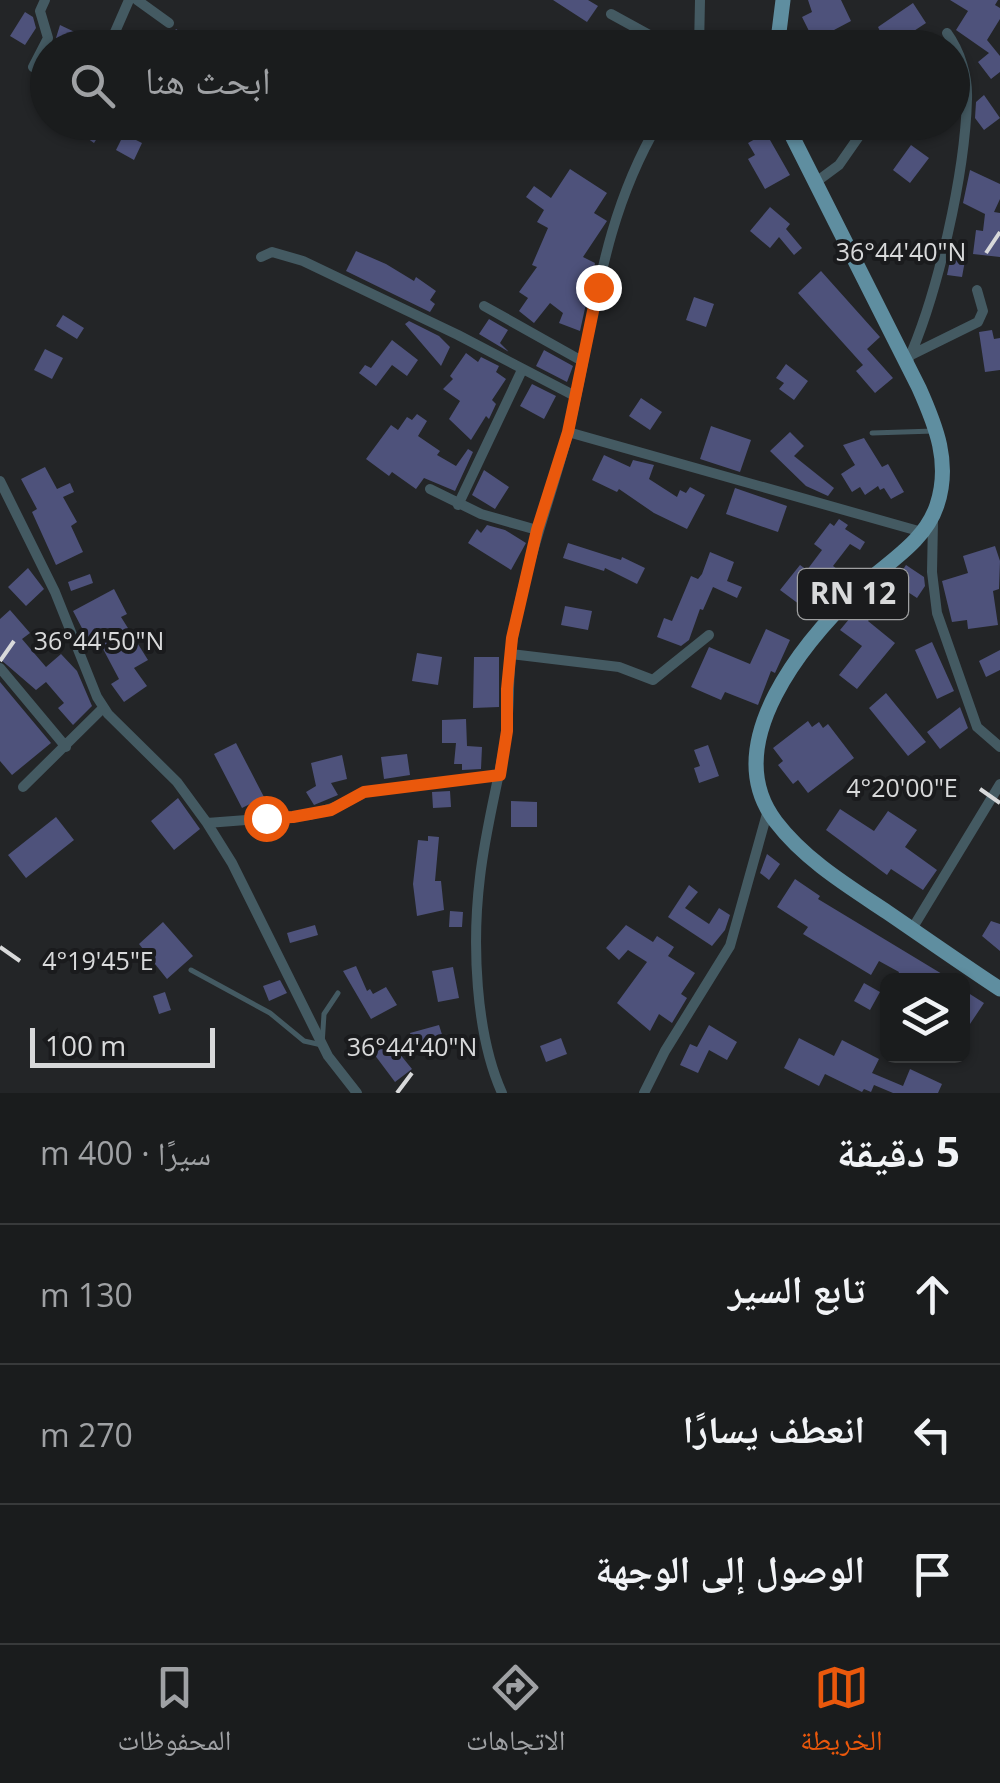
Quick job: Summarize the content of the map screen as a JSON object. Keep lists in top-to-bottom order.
{
  "streets": {
    "main road": ["RN 12"]
  },
  "scale_bar": "100 m",
  "page": {
    "search": "ابحث هنا",
    "scale": "100 m",
    "heading": ["5 دقيقة", "سيرًا · 400 m"],
    "list": [
      ["تابع السير", "130 m"],
      ["انعطف يسارًا", "270 m"],
      "الوصول إلى الوجهة"
    ],
    "nav": ["الخريطة", "الاتجاهات", "المحفوظات"]
  },
  "coordinates": [
    "36°44'40\"N",
    "36°44'50\"N",
    "4°20'00\"E",
    "4°19'45\"E"
  ]
}
